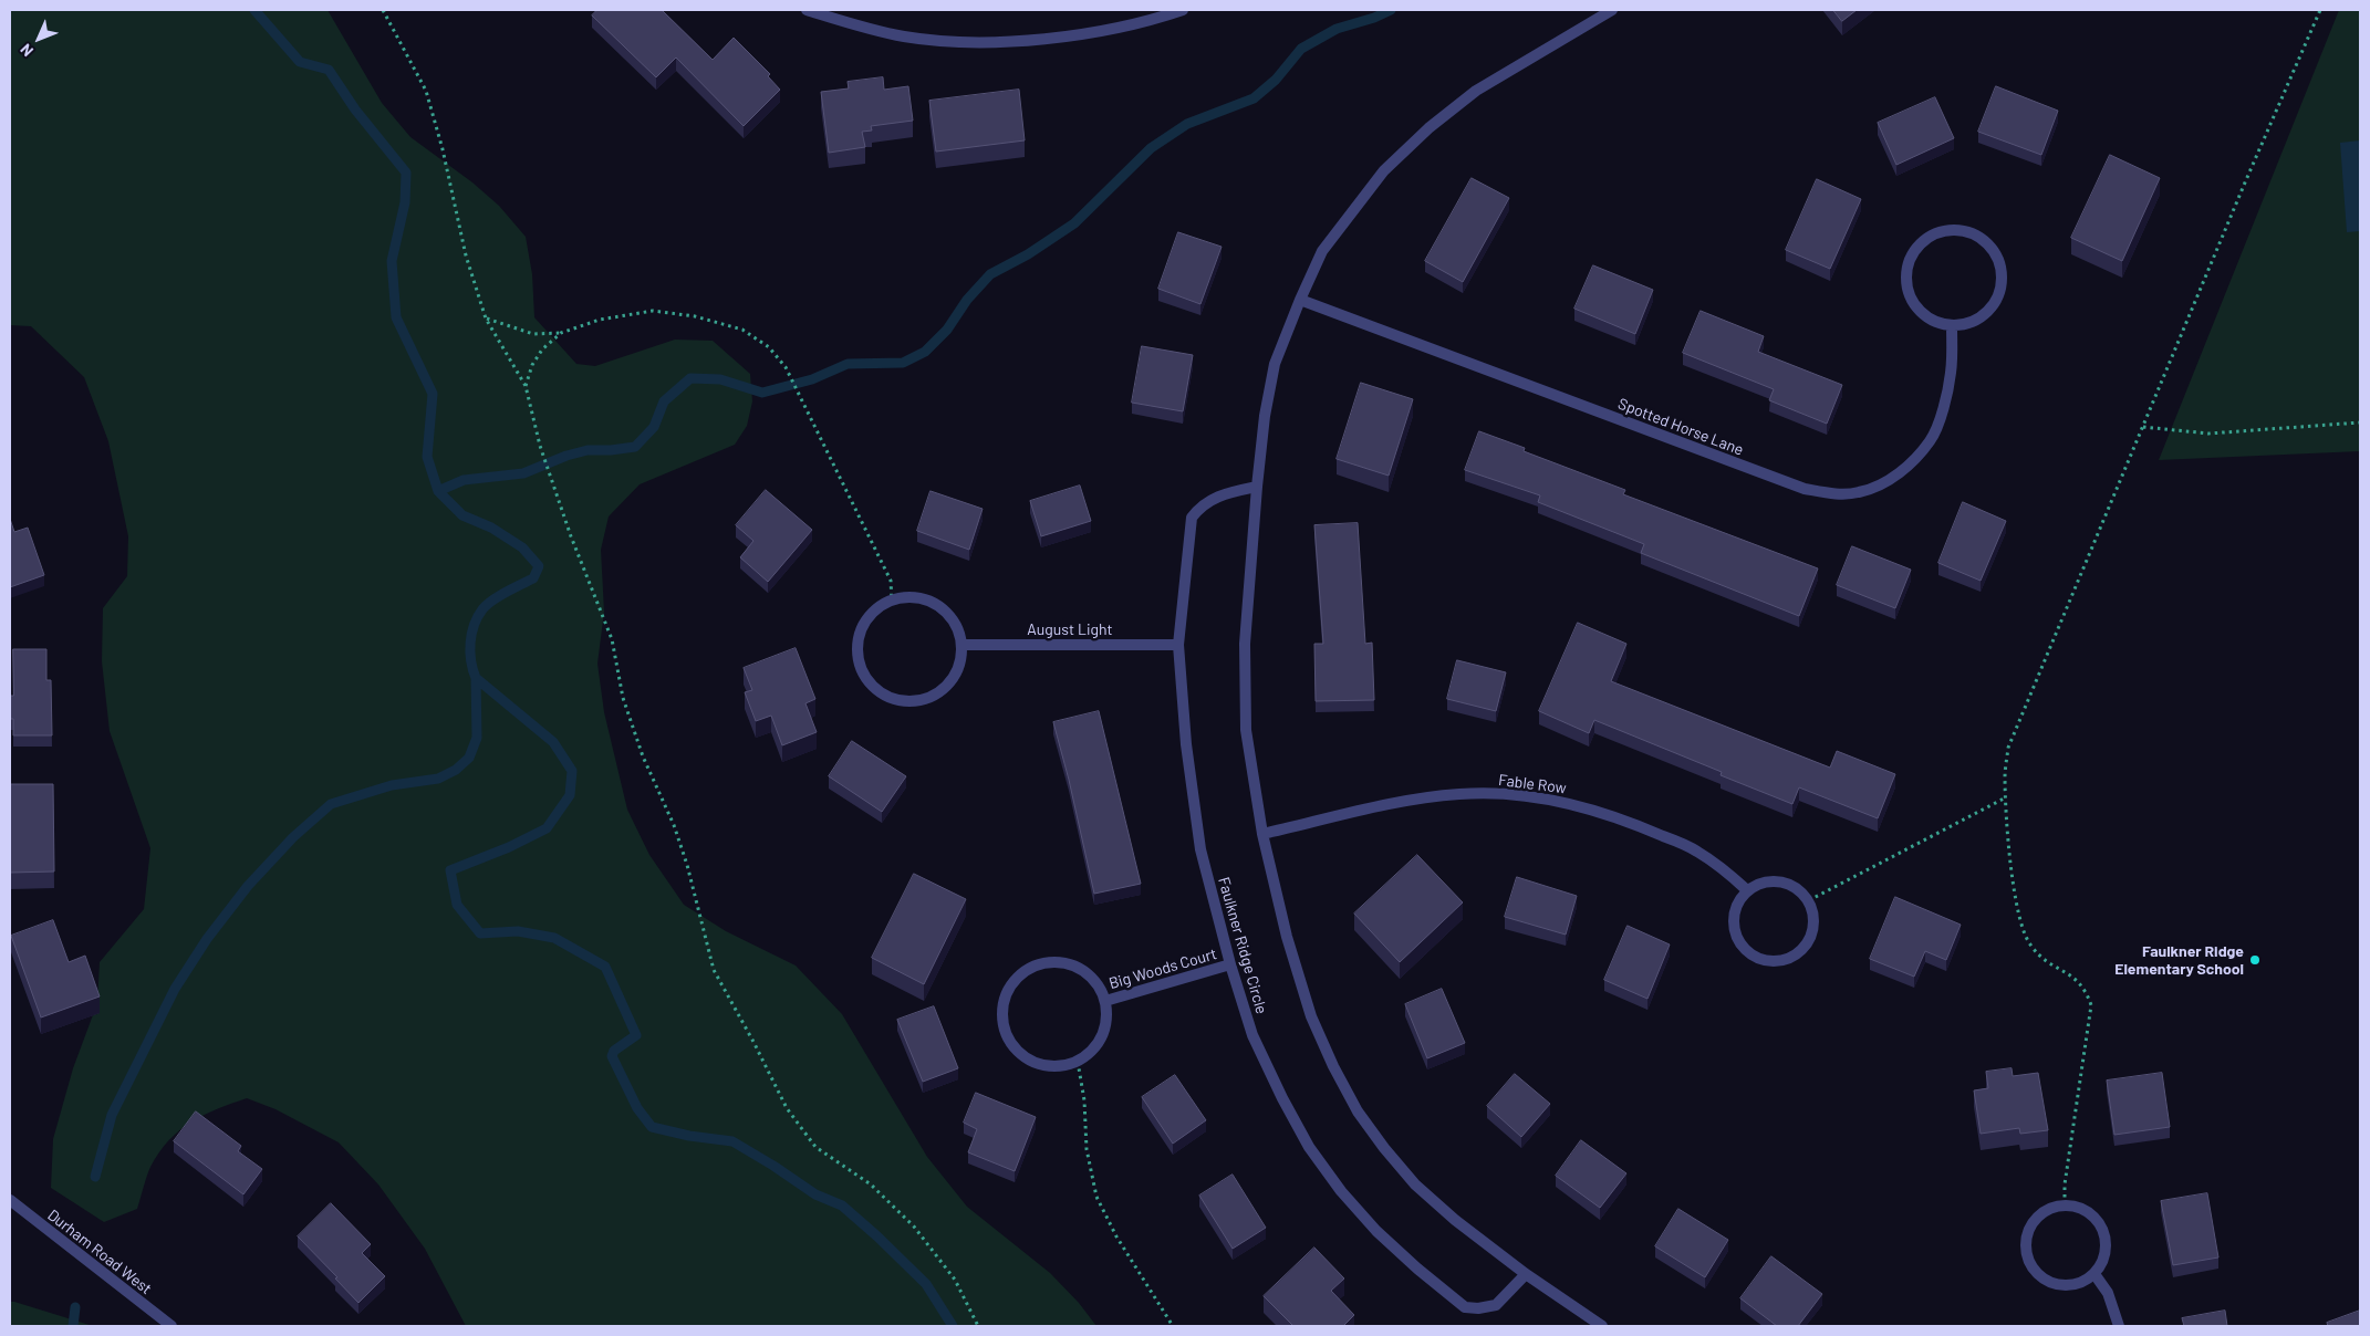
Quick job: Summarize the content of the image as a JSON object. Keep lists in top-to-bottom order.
{
  "streets": {
    "street": [
      "Spotted Horse Lane",
      "August Light",
      "Fable Row",
      "Faulkner Ridge Circle",
      "Big Woods Court",
      "Durham Road West"
    ]
  },
  "crossings": [
    ["August Light", "Faulkner Ridge Circle"],
    ["Faulkner Ridge Circle", "Big Woods Court"]
  ],
  "places": ["Faulkner Ridge Elementary School"],
  "north": "bottom left"
}
